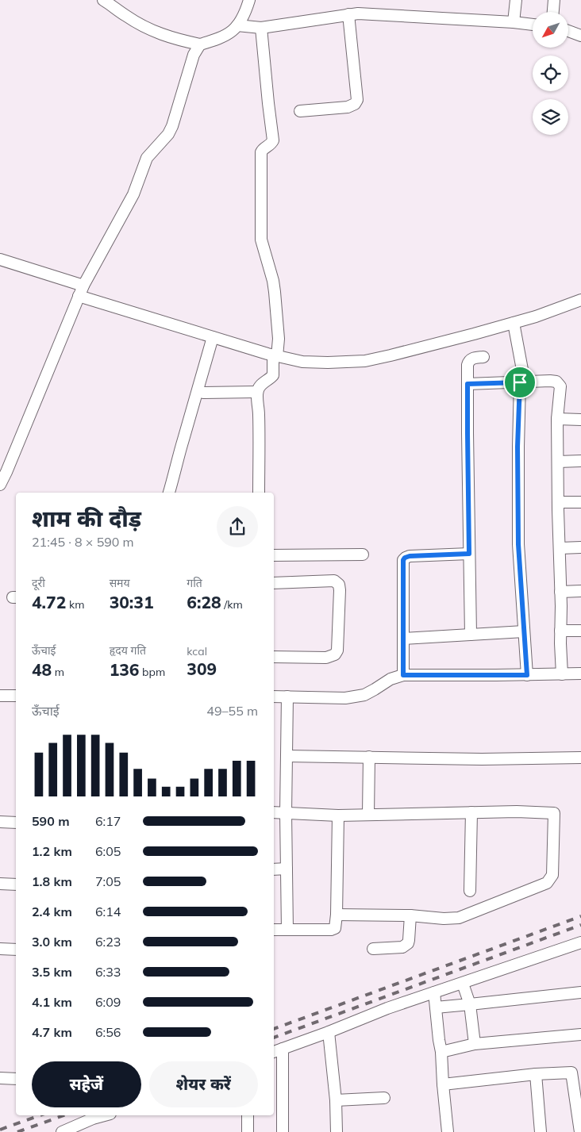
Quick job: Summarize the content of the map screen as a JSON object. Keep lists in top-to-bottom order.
{
  "north": "bottom left",
  "page": {
    "heading": ["शाम की दौड़", "21:45 · 8 × 590 m"],
    "stats": [
      ["दूरी", "4.72 km"],
      ["समय", "30:31"],
      ["गति", "6:28 /km"],
      ["ऊँचाई", "48 m"],
      ["हृदय गति", "136 bpm"],
      ["kcal", "309"]
    ],
    "chart": ["ऊँचाई", "49–55 m"],
    "list": [
      {
        "name": "590 m",
        "note": "6:17"
      },
      {
        "name": "1.2 km",
        "note": "6:05"
      },
      {
        "name": "1.8 km",
        "note": "7:05"
      },
      {
        "name": "2.4 km",
        "note": "6:14"
      },
      {
        "name": "3.0 km",
        "note": "6:23"
      },
      {
        "name": "3.5 km",
        "note": "6:33"
      },
      {
        "name": "4.1 km",
        "note": "6:09"
      },
      {
        "name": "4.7 km",
        "note": "6:56"
      }
    ],
    "buttons": ["सहेजें", "शेयर करें"]
  }
}
